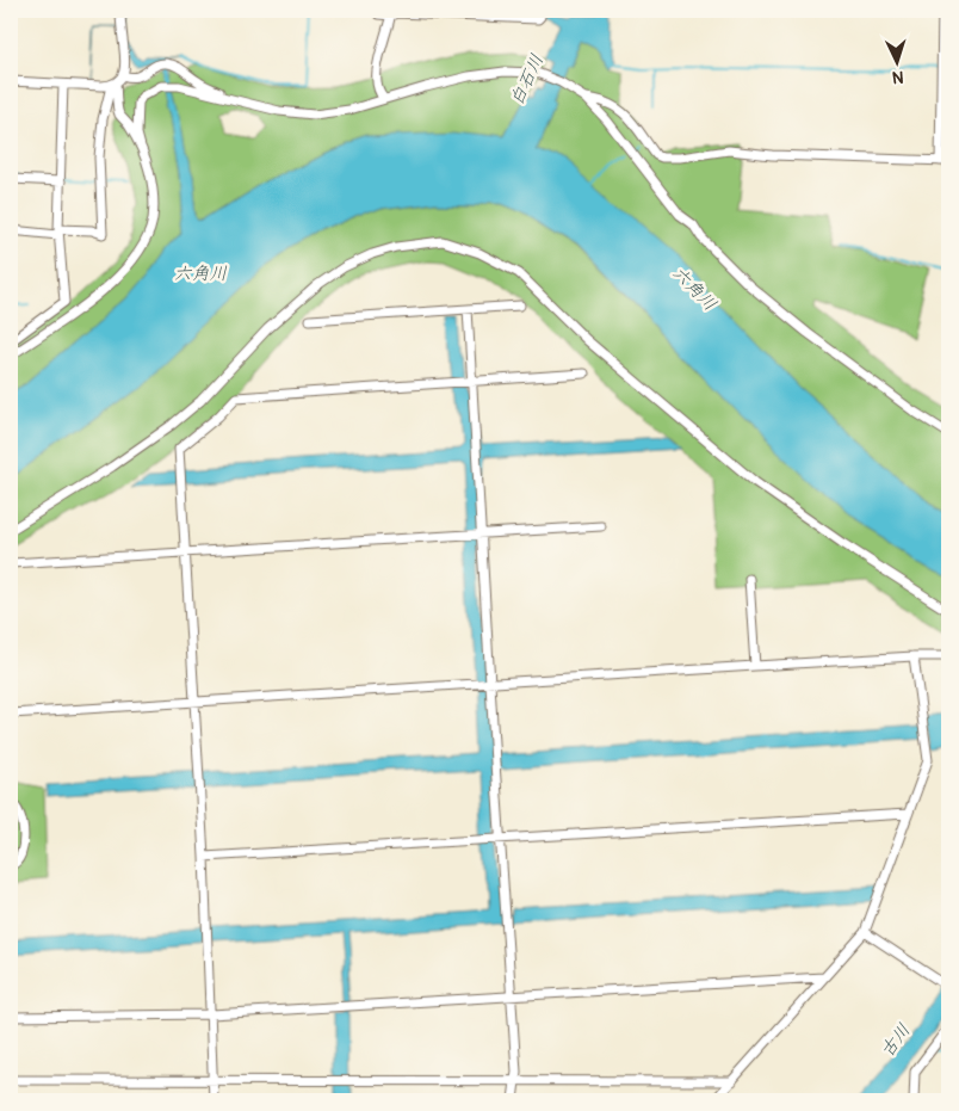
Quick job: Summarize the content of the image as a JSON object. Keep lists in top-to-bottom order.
{
  "water": ["白石川", "六角川", "古川"],
  "north": "bottom"
}
